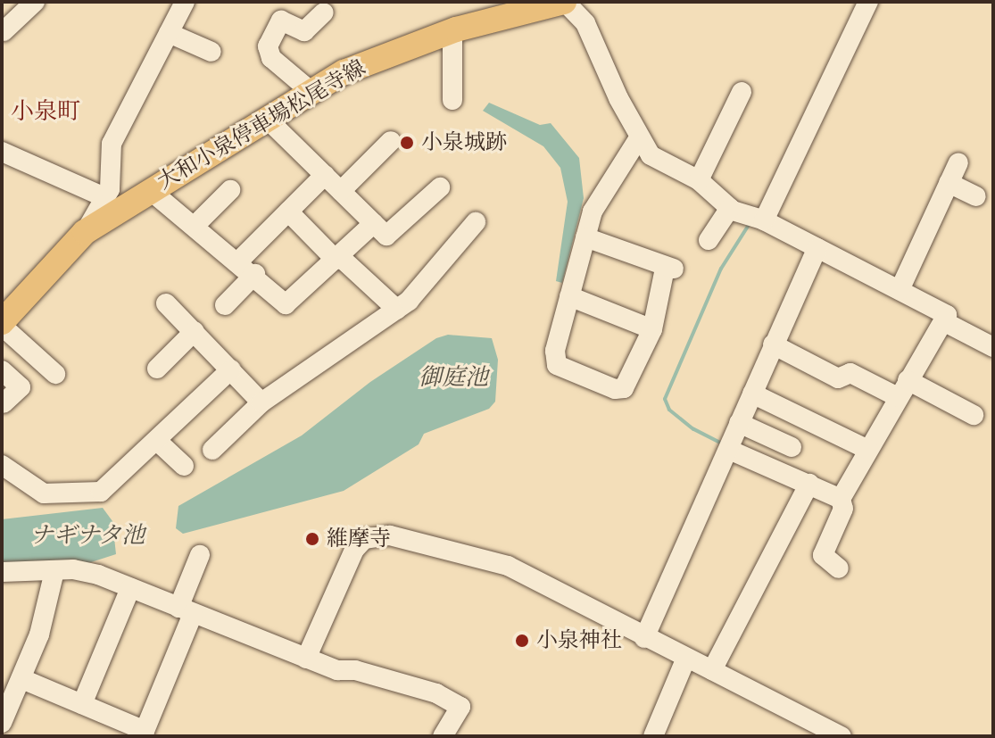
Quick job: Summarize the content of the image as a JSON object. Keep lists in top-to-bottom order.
{
  "streets": {
    "main road": ["大和小泉停車場松尾寺線"]
  },
  "districts": ["小泉町"],
  "water": ["御庭池", "ナギナタ池"],
  "places": ["小泉城跡", "維摩寺", "小泉神社"]
}
